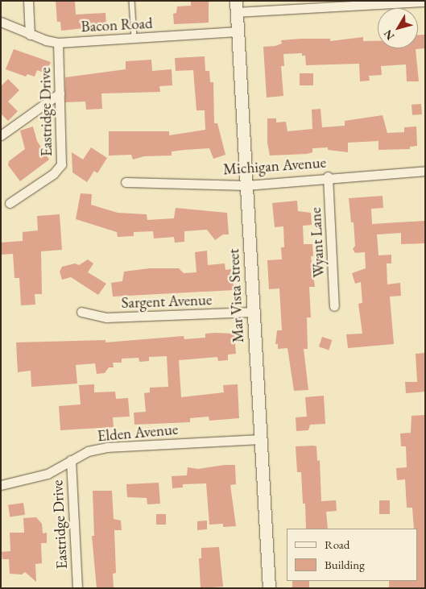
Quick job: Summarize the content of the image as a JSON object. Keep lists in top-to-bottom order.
{
  "streets": {
    "street": [
      "Bacon Road",
      "Eastridge Drive",
      "Michigan Avenue",
      "Wyant Lane",
      "Mar Vista Street",
      "Sargent Avenue",
      "Elden Avenue"
    ]
  },
  "crossings": [
    ["Bacon Road", "Eastridge Drive"],
    ["Bacon Road", "Mar Vista Street"],
    ["Eastridge Drive", "Elden Avenue"],
    ["Michigan Avenue", "Wyant Lane"],
    ["Michigan Avenue", "Mar Vista Street"],
    ["Mar Vista Street", "Sargent Avenue"],
    ["Mar Vista Street", "Elden Avenue"]
  ],
  "legend": ["Road", "Building"],
  "north": "bottom left"
}
